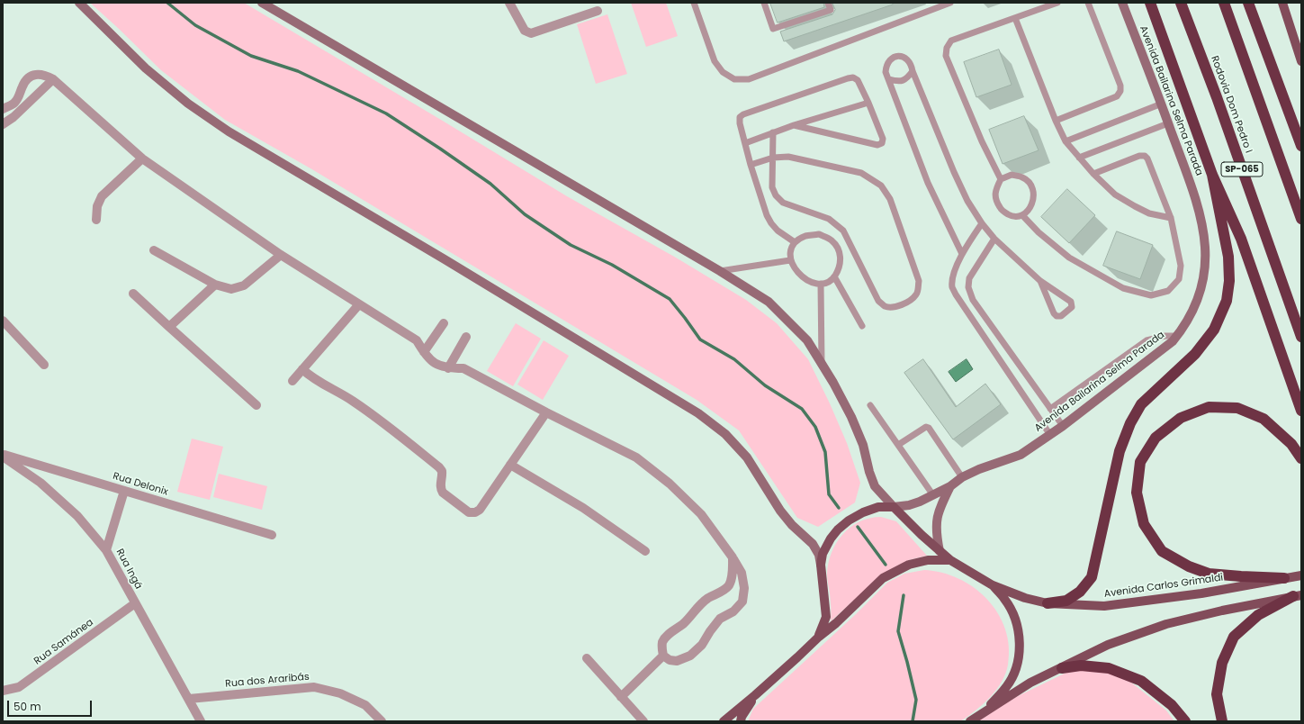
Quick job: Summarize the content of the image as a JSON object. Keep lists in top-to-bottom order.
{
  "streets": {
    "highway": ["Rodovia Dom Pedro I", "SP-065"],
    "main road": ["Avenida Carlos Grimaldi"],
    "street": [
      "Avenida Bailarina Selma Parada",
      "Rua Delonix",
      "Rua Ingá",
      "Rua Samánea",
      "Rua dos Araribás"
    ]
  },
  "crossings": [
    ["Avenida Bailarina Selma Parada", "Avenida Carlos Grimaldi"],
    ["Rua Ingá", "Rua Samánea"],
    ["Rua Ingá", "Rua dos Araribás"]
  ],
  "scale_bar": "50 m"
}
